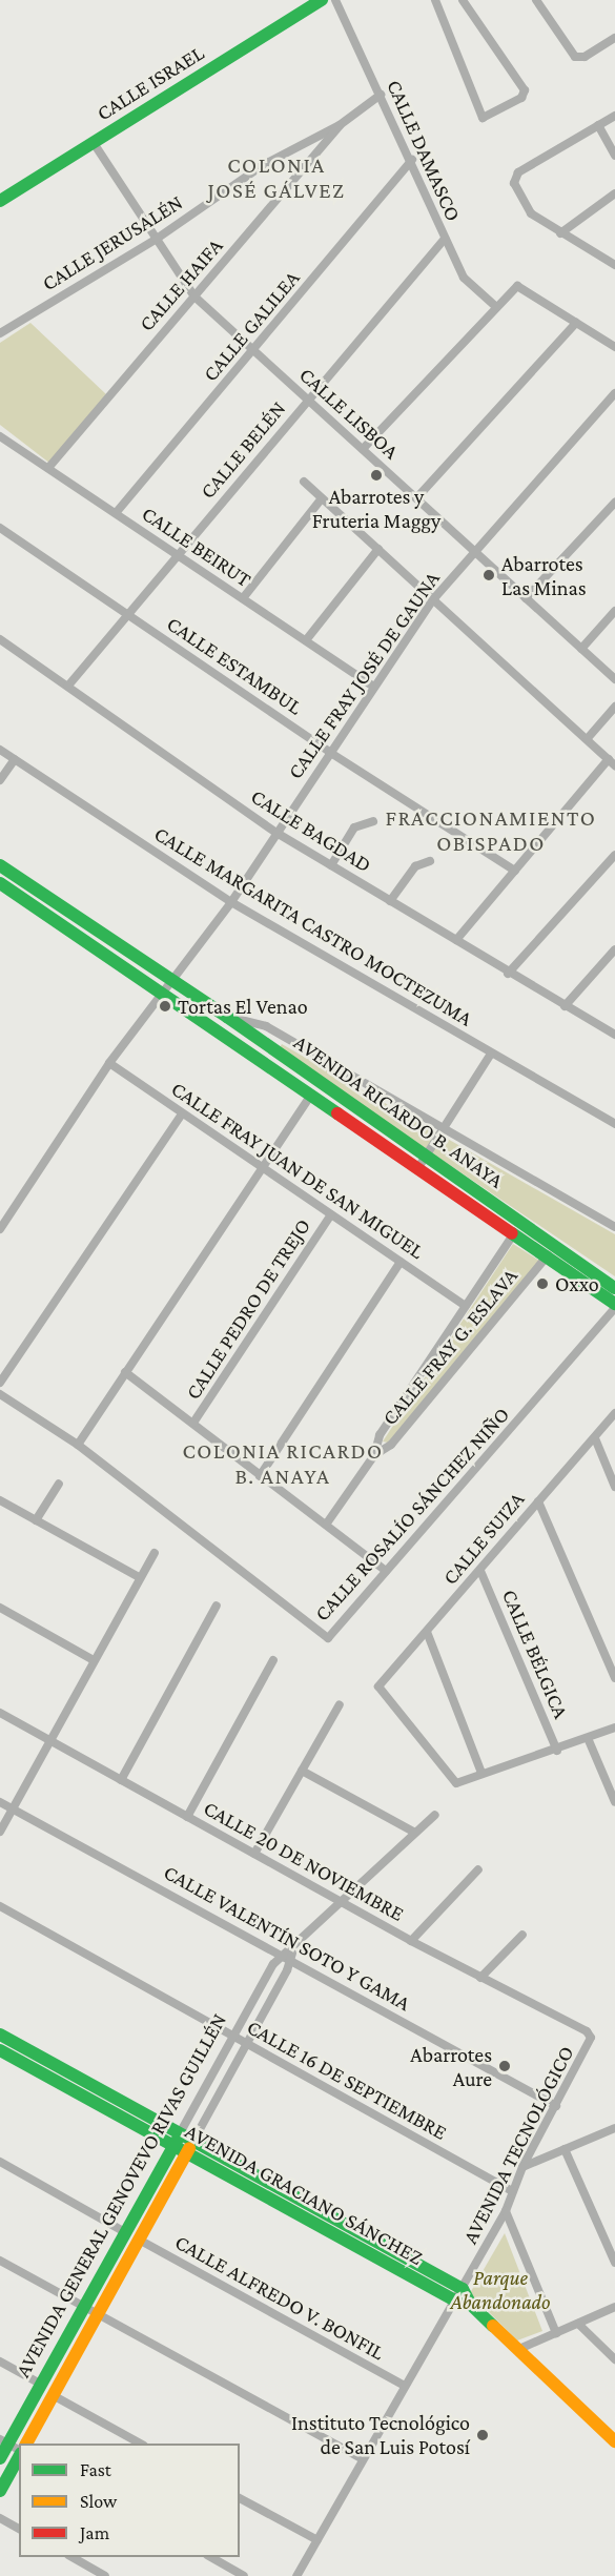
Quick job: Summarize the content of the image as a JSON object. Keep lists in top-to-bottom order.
{
  "streets": {
    "street": [
      "CALLE ISRAEL",
      "CALLE DAMASCO",
      "CALLE JERUSALÉN",
      "CALLE HAIFA",
      "CALLE GALILEA",
      "CALLE LISBOA",
      "CALLE BELÉN",
      "CALLE BEIRUT",
      "CALLE ESTAMBUL",
      "CALLE FRAY JOSÉ DE GAUNA",
      "CALLE BAGDAD",
      "CALLE MARGARITA CASTRO MOCTEZUMA",
      "AVENIDA RICARDO B. ANAYA",
      "CALLE FRAY JUAN DE SAN MIGUEL",
      "CALLE PEDRO DE TREJO",
      "CALLE FRAY G. ESLAVA",
      "CALLE ROSALÍO SÁNCHEZ NIÑO",
      "CALLE SUIZA",
      "CALLE BÉLGICA",
      "CALLE 20 DE NOVIEMBRE",
      "CALLE VALENTÍN SOTO Y GAMA",
      "CALLE 16 DE SEPTIEMBRE",
      "AVENIDA TECNOLÓGICO",
      "AVENIDA GRACIANO SÁNCHEZ",
      "AVENIDA GENERAL GENOVEVO RIVAS GUILLÉN",
      "CALLE ALFREDO V. BONFIL"
    ]
  },
  "crossings": [
    ["CALLE ISRAEL", "CALLE LISBOA"],
    ["CALLE DAMASCO", "CALLE GALILEA"],
    ["CALLE DAMASCO", "CALLE BELÉN"],
    ["CALLE JERUSALÉN", "CALLE HAIFA"],
    ["CALLE JERUSALÉN", "CALLE LISBOA"],
    ["CALLE HAIFA", "CALLE LISBOA"],
    ["CALLE HAIFA", "CALLE BEIRUT"],
    ["CALLE GALILEA", "CALLE LISBOA"],
    ["CALLE GALILEA", "CALLE BEIRUT"],
    ["CALLE LISBOA", "CALLE BELÉN"],
    ["CALLE LISBOA", "CALLE FRAY JOSÉ DE GAUNA"],
    ["CALLE BELÉN", "CALLE BEIRUT"],
    ["CALLE BELÉN", "CALLE ESTAMBUL"],
    ["CALLE BELÉN", "CALLE BAGDAD"],
    ["CALLE BEIRUT", "CALLE FRAY JOSÉ DE GAUNA"],
    ["CALLE ESTAMBUL", "CALLE FRAY JOSÉ DE GAUNA"],
    ["CALLE FRAY JOSÉ DE GAUNA", "CALLE BAGDAD"],
    ["CALLE FRAY JOSÉ DE GAUNA", "CALLE MARGARITA CASTRO MOCTEZUMA"],
    ["CALLE FRAY JOSÉ DE GAUNA", "AVENIDA RICARDO B. ANAYA"],
    ["CALLE FRAY JOSÉ DE GAUNA", "CALLE FRAY JUAN DE SAN MIGUEL"],
    ["AVENIDA RICARDO B. ANAYA", "CALLE FRAY G. ESLAVA"],
    ["AVENIDA RICARDO B. ANAYA", "CALLE ROSALÍO SÁNCHEZ NIÑO"],
    ["CALLE FRAY JUAN DE SAN MIGUEL", "CALLE PEDRO DE TREJO"],
    ["CALLE FRAY JUAN DE SAN MIGUEL", "CALLE FRAY G. ESLAVA"],
    ["CALLE SUIZA", "CALLE BÉLGICA"],
    ["CALLE 20 DE NOVIEMBRE", "AVENIDA TECNOLÓGICO"],
    ["CALLE VALENTÍN SOTO Y GAMA", "AVENIDA TECNOLÓGICO"],
    ["CALLE VALENTÍN SOTO Y GAMA", "AVENIDA GENERAL GENOVEVO RIVAS GUILLÉN"],
    ["CALLE 16 DE SEPTIEMBRE", "AVENIDA TECNOLÓGICO"],
    ["CALLE 16 DE SEPTIEMBRE", "AVENIDA GENERAL GENOVEVO RIVAS GUILLÉN"],
    ["AVENIDA TECNOLÓGICO", "AVENIDA GRACIANO SÁNCHEZ"],
    ["AVENIDA TECNOLÓGICO", "CALLE ALFREDO V. BONFIL"],
    ["AVENIDA GRACIANO SÁNCHEZ", "AVENIDA GENERAL GENOVEVO RIVAS GUILLÉN"],
    ["AVENIDA GENERAL GENOVEVO RIVAS GUILLÉN", "CALLE ALFREDO V. BONFIL"]
  ],
  "districts": ["COLONIA JOSÉ GÁLVEZ", "FRACCIONAMIENTO OBISPADO", "COLONIA RICARDO B. ANAYA"],
  "parks": ["Parque Abandonado"],
  "places": [
    "Abarrotes y Fruteria Maggy",
    "Abarrotes Las Minas",
    "Tortas El Venao",
    "Oxxo",
    "Abarrotes Aure",
    "Instituto Tecnológico de San Luis Potosí"
  ],
  "legend": ["Fast", "Slow", "Jam"]
}
